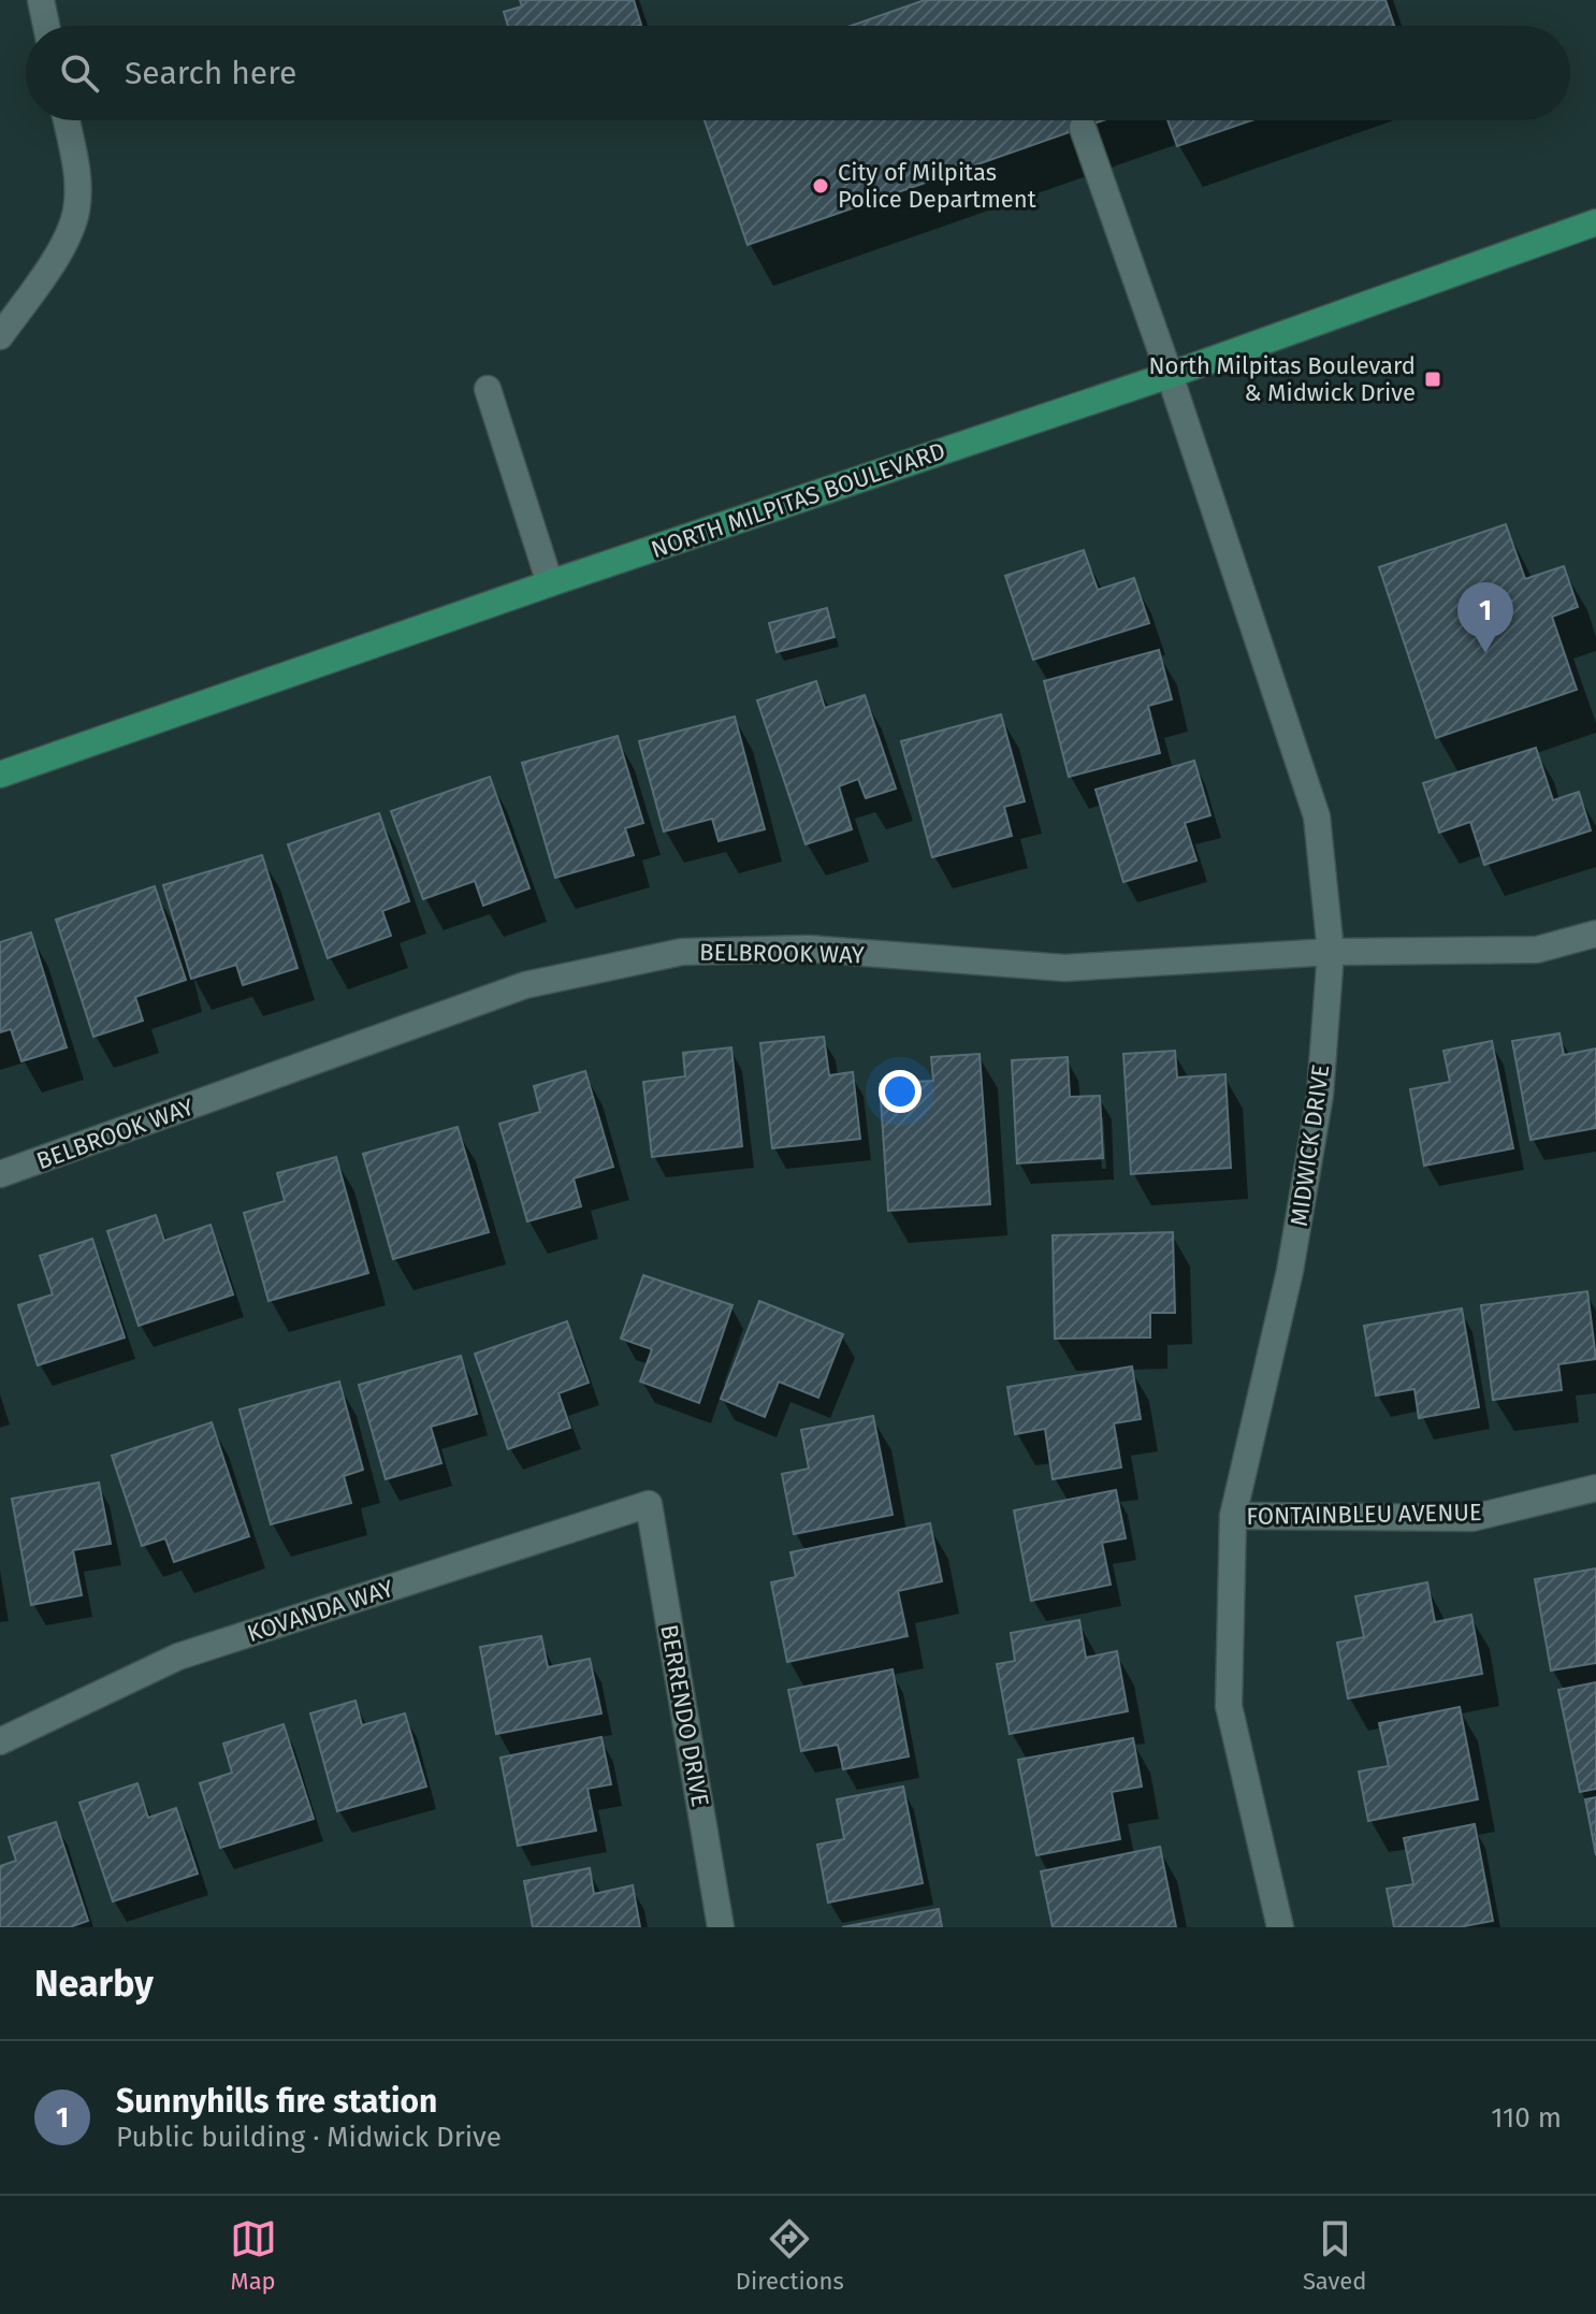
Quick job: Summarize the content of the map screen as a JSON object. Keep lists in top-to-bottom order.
{
  "streets": {
    "main road": ["NORTH MILPITAS BOULEVARD"],
    "street": [
      "BELBROOK WAY",
      "MIDWICK DRIVE",
      "FONTAINBLEU AVENUE",
      "KOVANDA WAY",
      "BERRENDO DRIVE"
    ]
  },
  "crossings": [
    ["NORTH MILPITAS BOULEVARD", "MIDWICK DRIVE"],
    ["BELBROOK WAY", "MIDWICK DRIVE"],
    ["MIDWICK DRIVE", "FONTAINBLEU AVENUE"],
    ["KOVANDA WAY", "BERRENDO DRIVE"]
  ],
  "places": {
    "other": ["City of Milpitas Police Department"],
    "transit": ["North Milpitas Boulevard & Midwick Drive"]
  },
  "page": {
    "search": "Search here",
    "pins": "1",
    "heading": "Nearby",
    "list": [
      {
        "mark": "1",
        "name": "Sunnyhills fire station",
        "note": "Public building · Midwick Drive",
        "value": "110 m"
      }
    ],
    "nav": ["Map", "Directions", "Saved"]
  }
}
